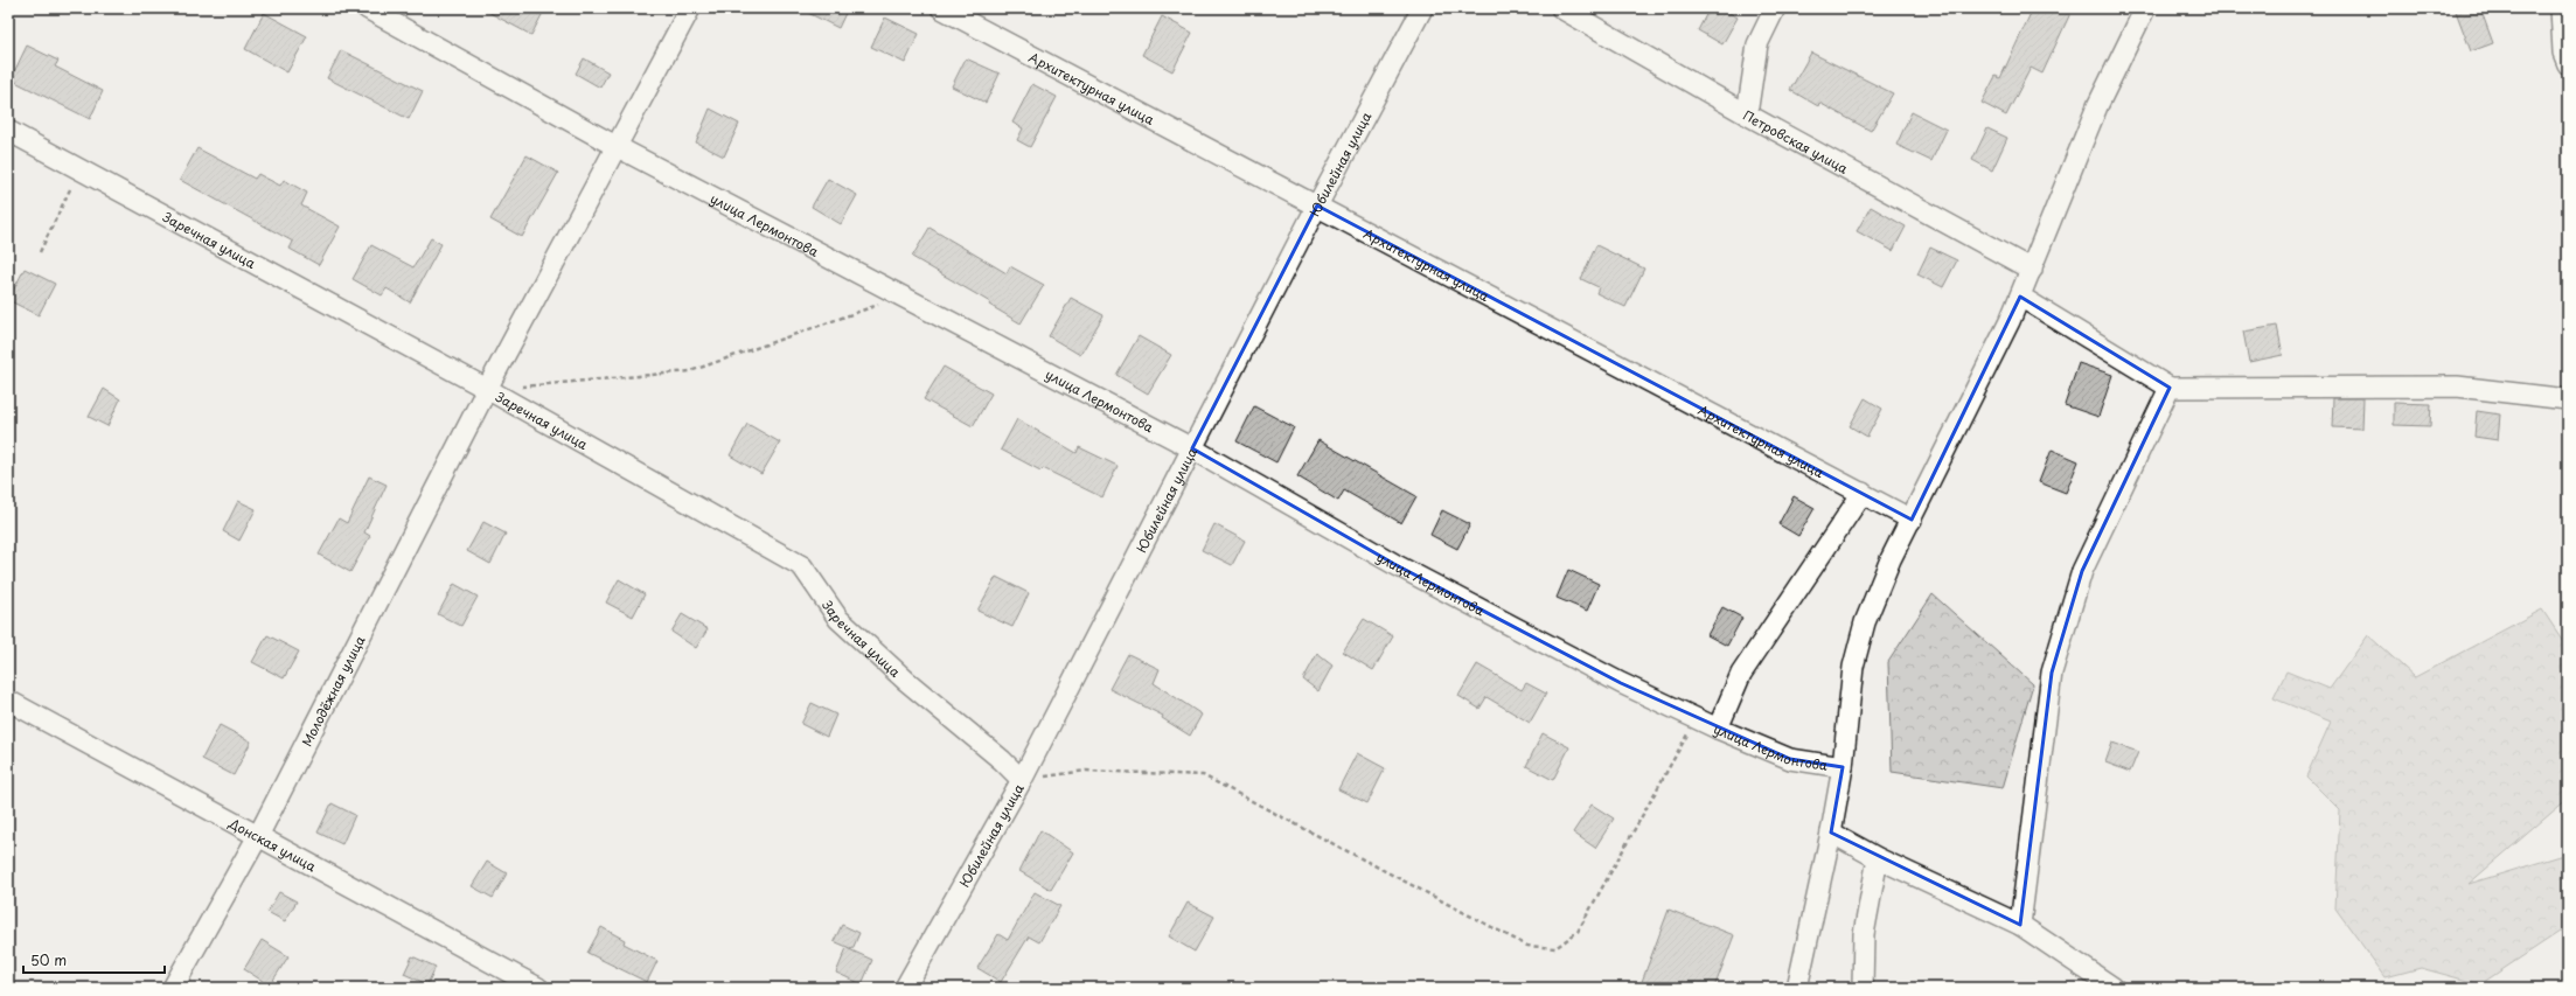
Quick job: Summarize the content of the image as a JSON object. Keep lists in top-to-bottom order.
{
  "streets": {
    "street": [
      "Архитектурная улица",
      "Петровская улица",
      "Юбилейная улица",
      "улица Лермонтова",
      "Заречная улица",
      "Молодёжная улица",
      "Донская улица"
    ]
  },
  "crossings": [
    ["Архитектурная улица", "Юбилейная улица"],
    ["Юбилейная улица", "улица Лермонтова"],
    ["Юбилейная улица", "Заречная улица"],
    ["улица Лермонтова", "Молодёжная улица"],
    ["Заречная улица", "Молодёжная улица"],
    ["Молодёжная улица", "Донская улица"]
  ],
  "scale_bar": "50 m"
}
